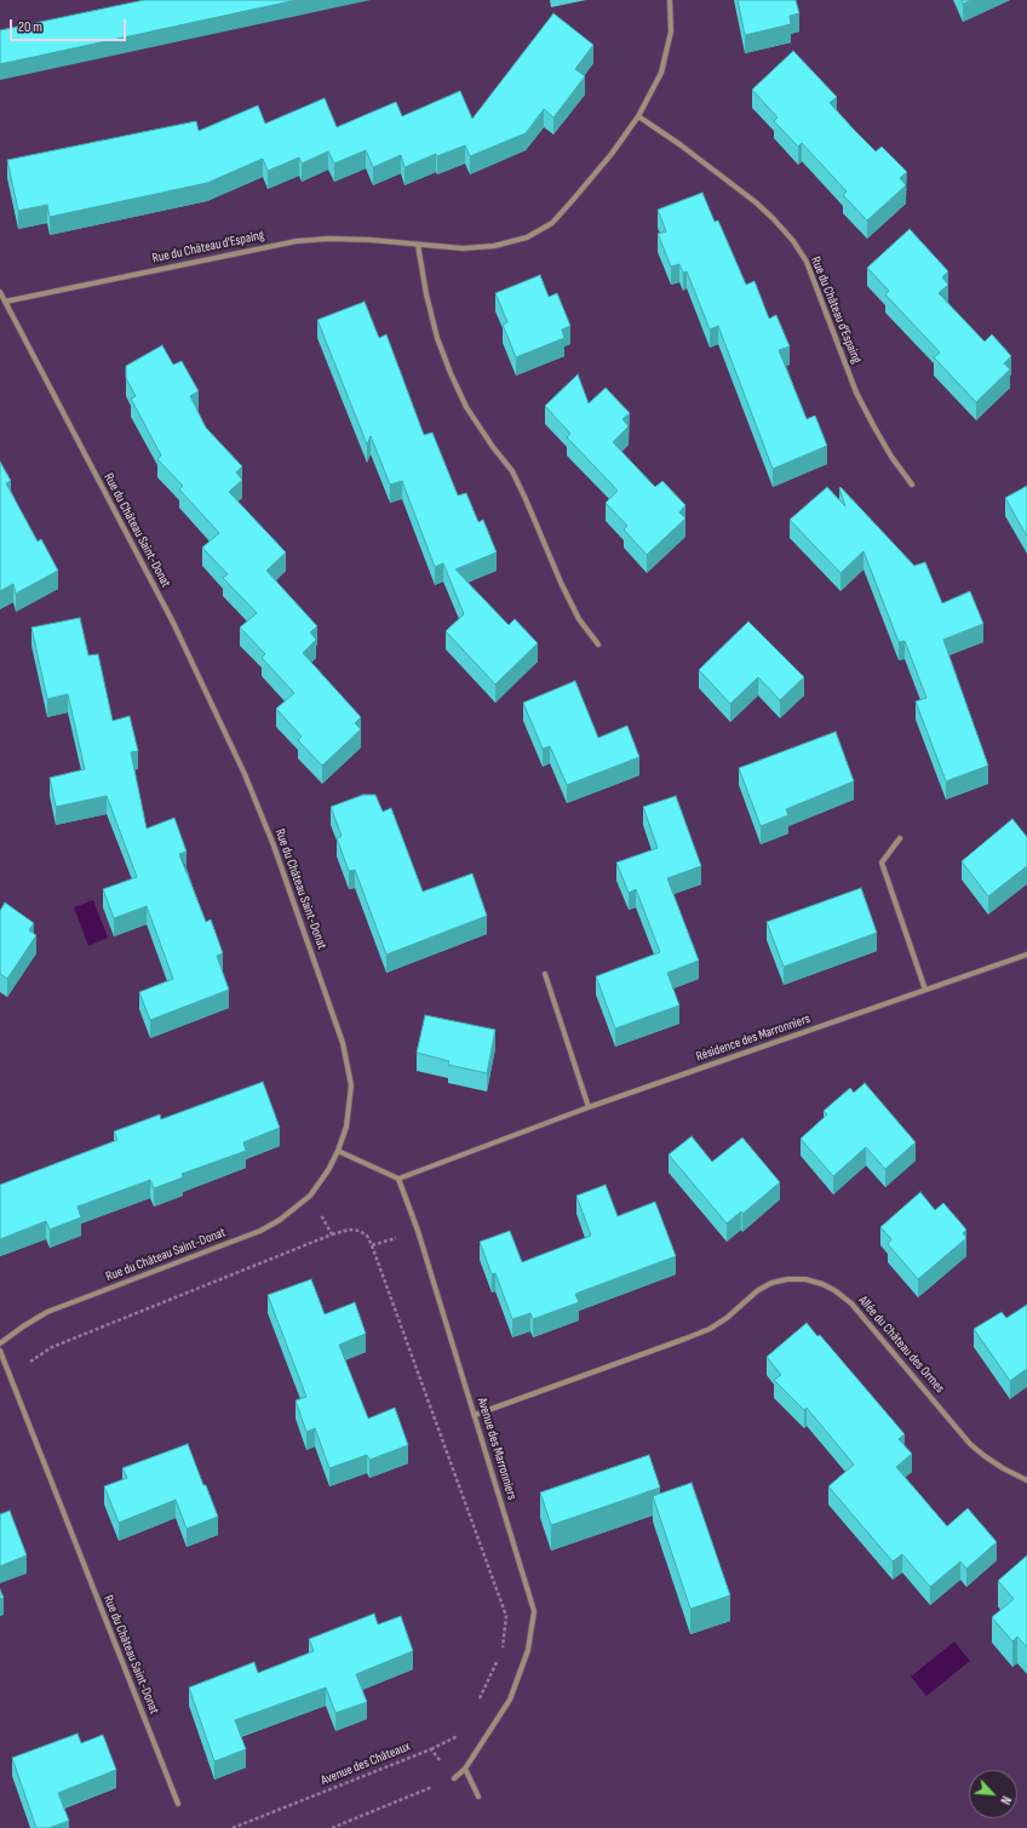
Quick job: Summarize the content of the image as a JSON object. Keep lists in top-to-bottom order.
{
  "streets": {
    "street": [
      "Rue du Château d'Espaing",
      "Rue du Château Saint-Donat",
      "Résidence des Marronniers",
      "Allée du Château des Ormes",
      "Avenue des Marronniers"
    ],
    "path": ["Avenue des Châteaux"]
  },
  "crossings": [
    ["Rue du Château d'Espaing", "Rue du Château Saint-Donat"],
    ["Résidence des Marronniers", "Avenue des Marronniers"],
    ["Allée du Château des Ormes", "Avenue des Marronniers"],
    ["Avenue des Marronniers", "Avenue des Châteaux"]
  ],
  "scale_bar": "20 m",
  "north": "bottom right"
}
